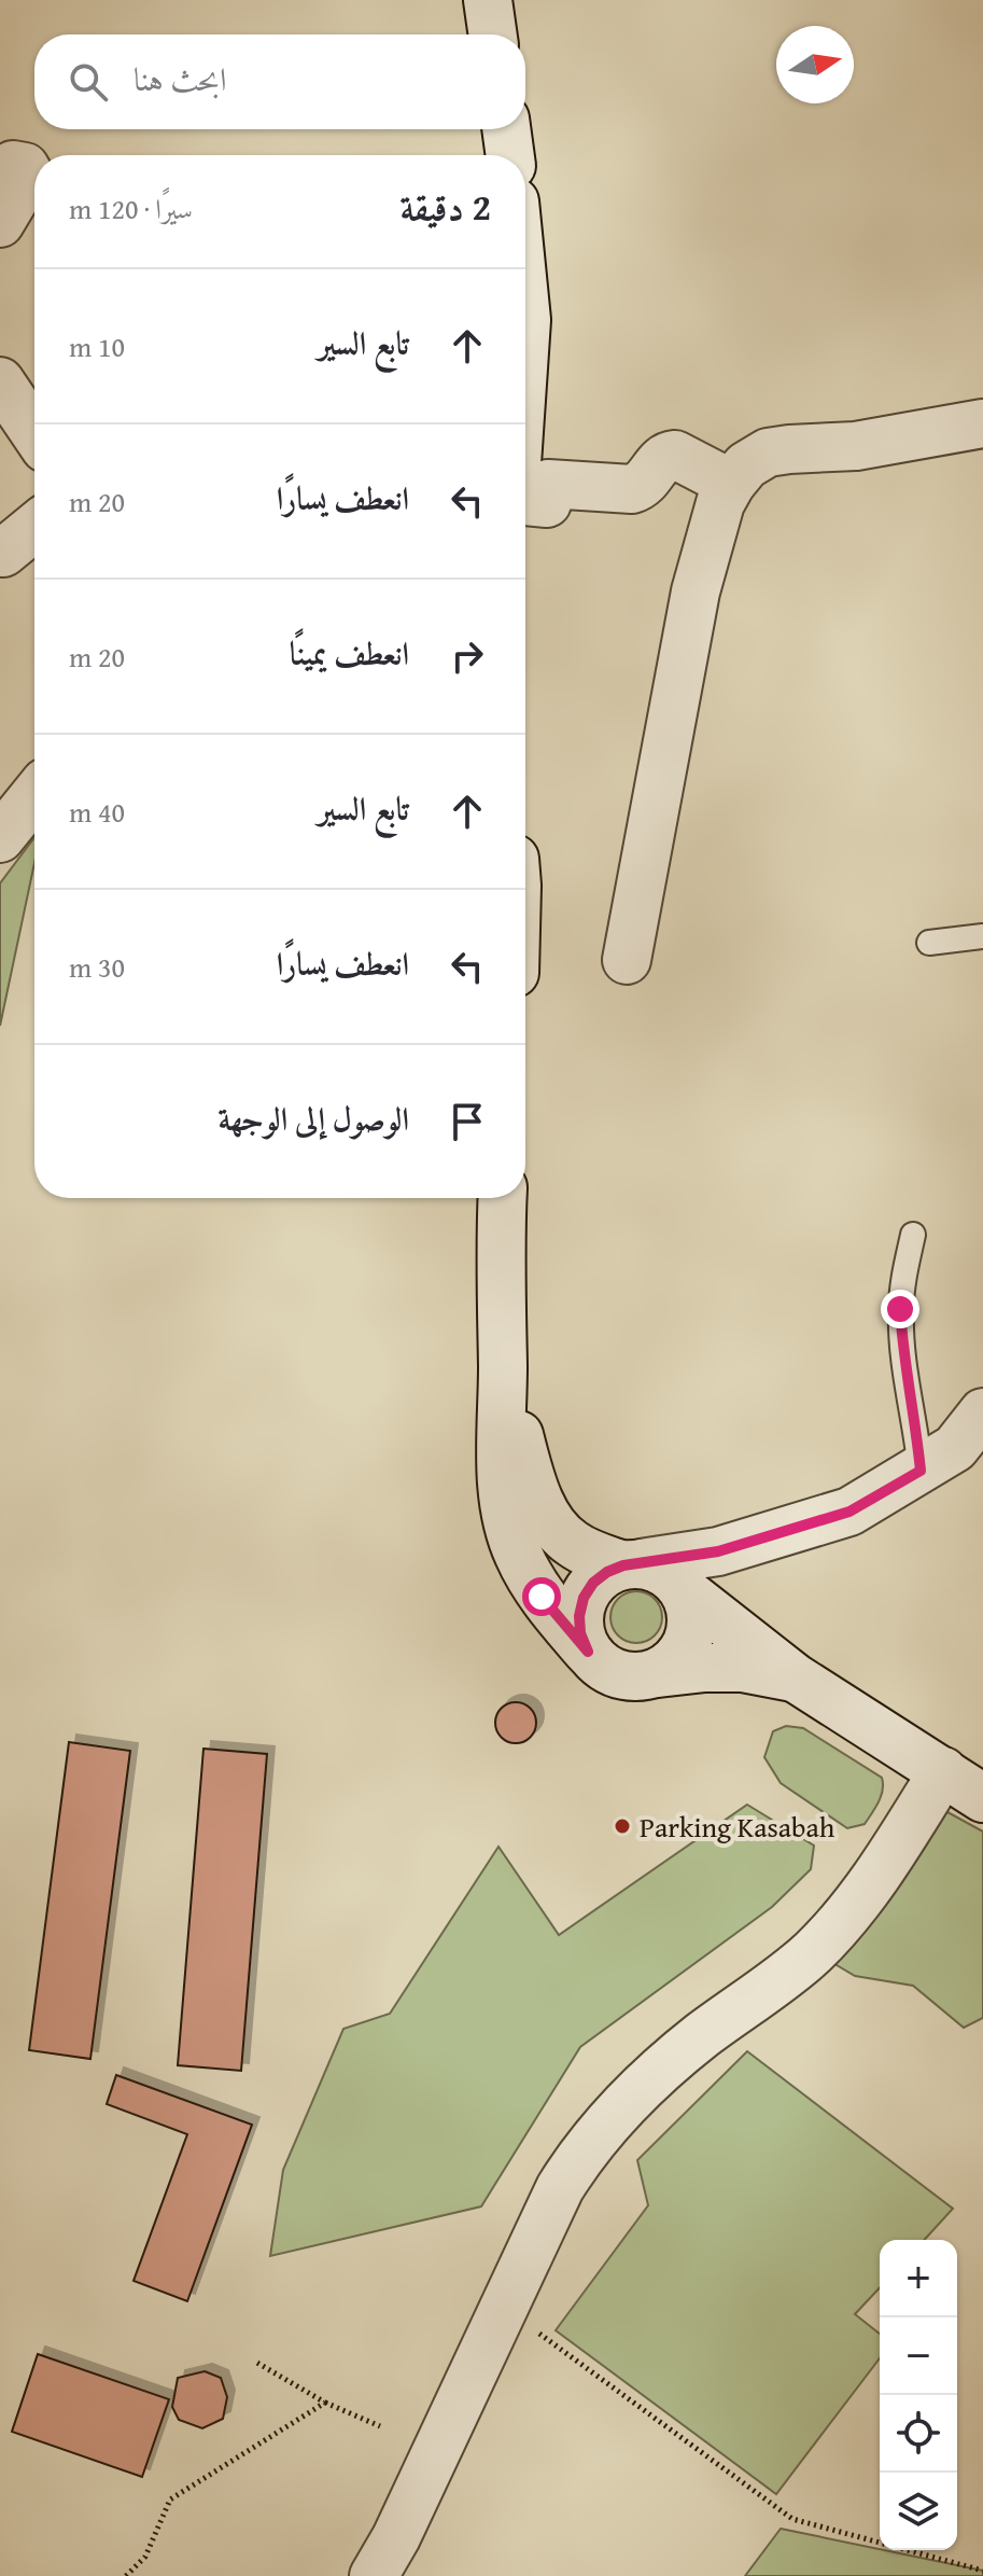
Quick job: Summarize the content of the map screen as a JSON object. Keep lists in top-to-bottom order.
{
  "places": ["Parking Kasabah"],
  "north": "right",
  "page": {
    "search": "ابحث هنا",
    "heading": ["2 دقيقة", "سيرًا · 120 m"],
    "list": [
      ["تابع السير", "10 m"],
      ["انعطف يسارًا", "20 m"],
      ["انعطف يمينًا", "20 m"],
      ["تابع السير", "40 m"],
      ["انعطف يسارًا", "30 m"],
      "الوصول إلى الوجهة"
    ],
    "map_buttons": ["+", "−"]
  }
}
